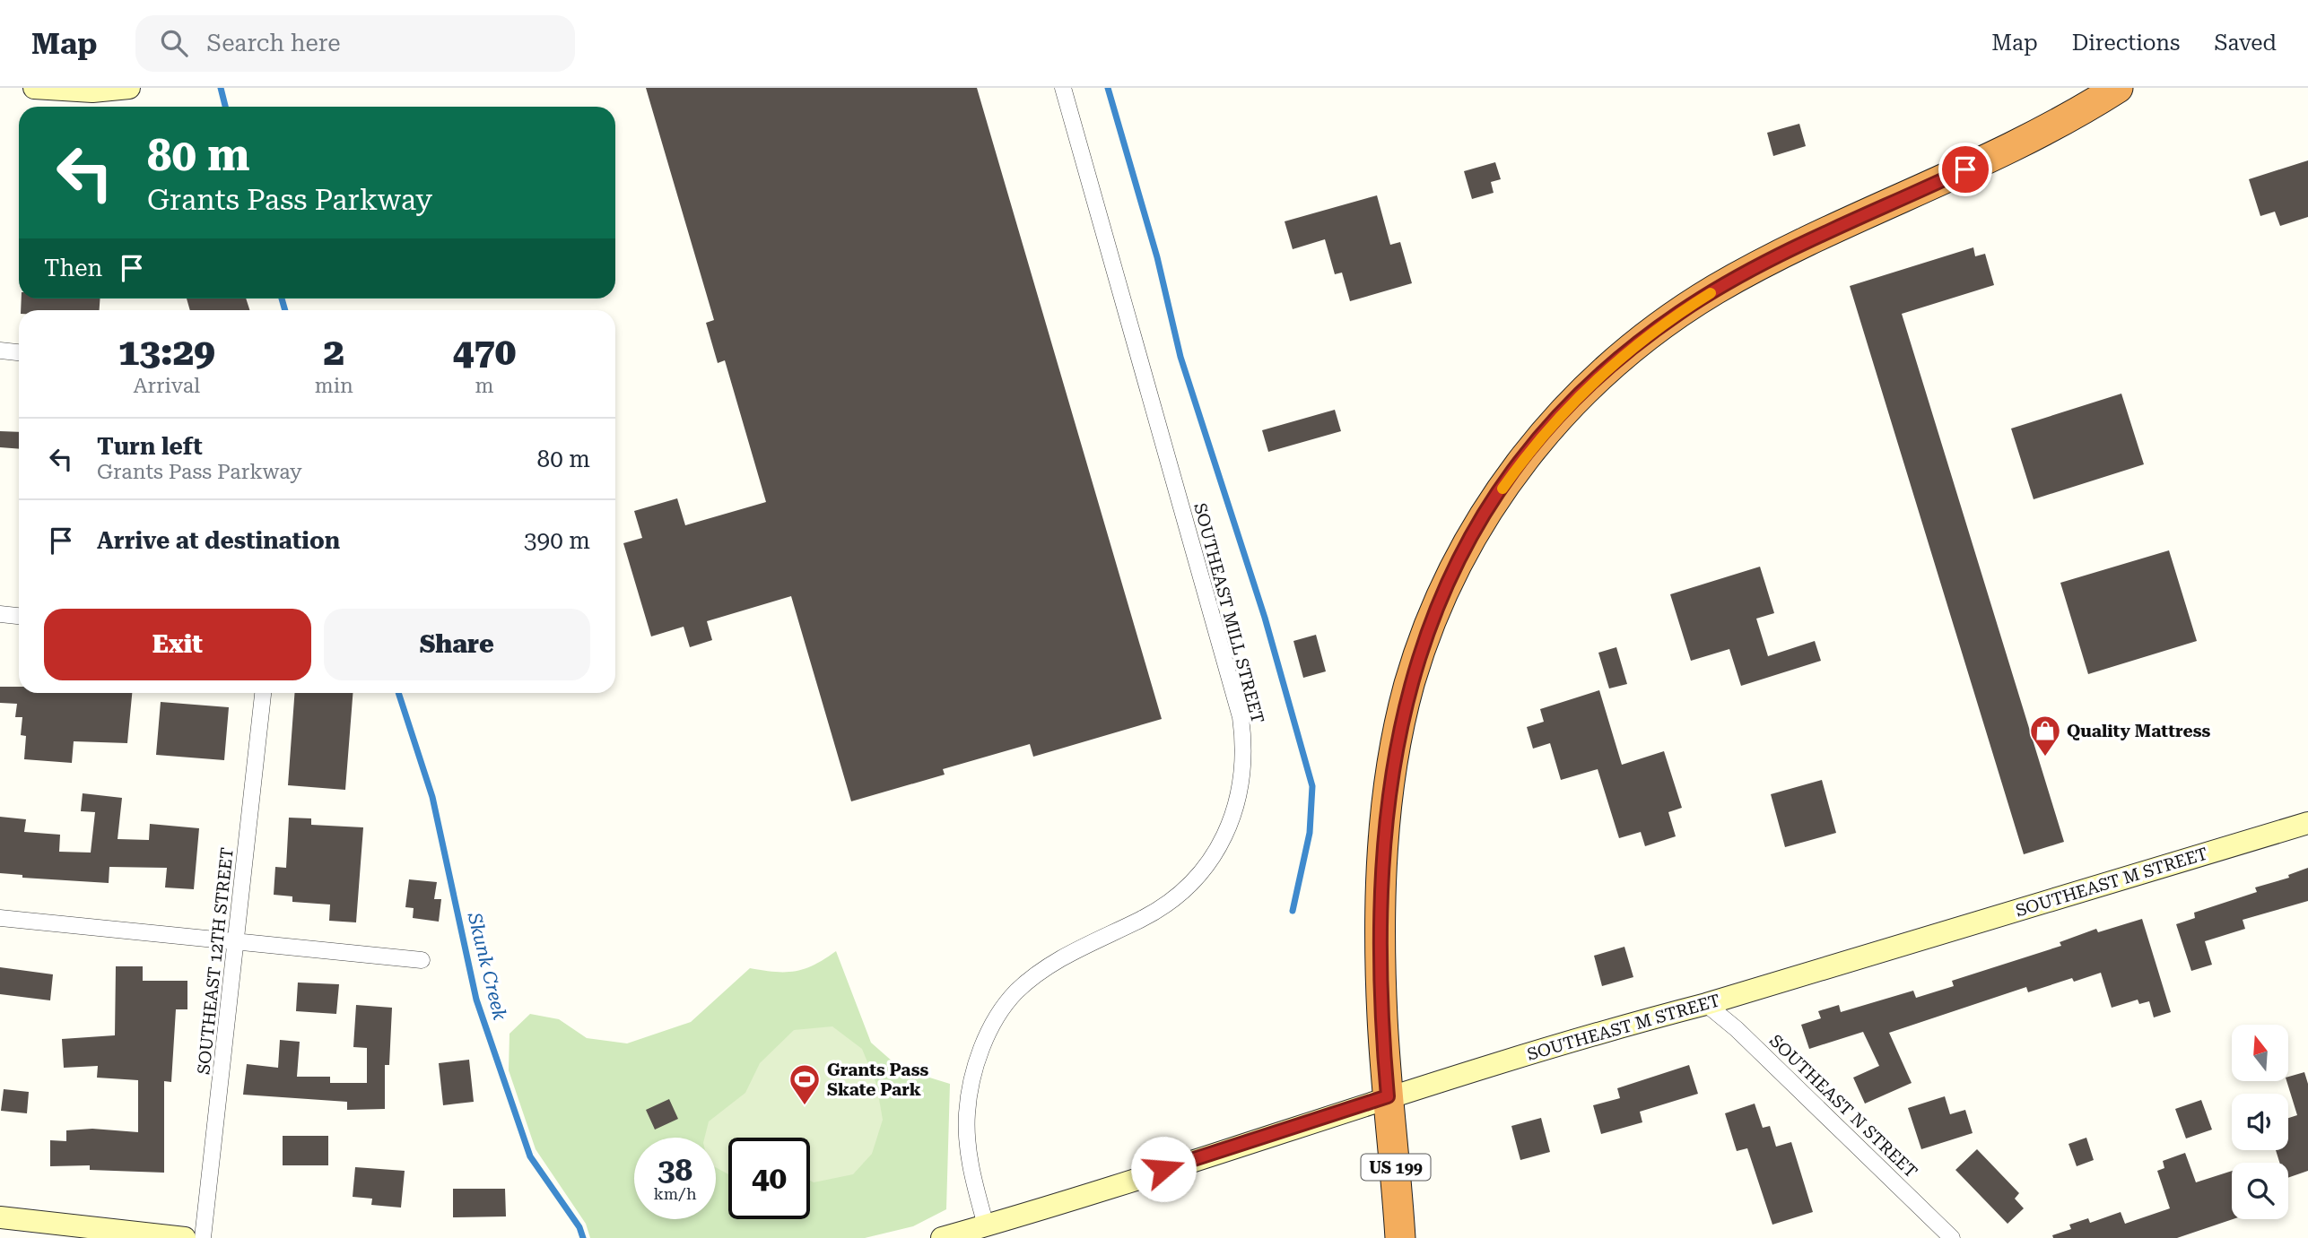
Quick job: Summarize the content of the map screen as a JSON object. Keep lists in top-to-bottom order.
{
  "streets": {
    "highway": ["US 199"],
    "street": [
      "SOUTHEAST MILL STREET",
      "SOUTHEAST M STREET",
      "SOUTHEAST 12TH STREET",
      "SOUTHEAST N STREET"
    ]
  },
  "crossings": [
    ["SOUTHEAST MILL STREET", "SOUTHEAST M STREET"],
    ["SOUTHEAST M STREET", "SOUTHEAST N STREET"],
    ["SOUTHEAST M STREET", "US 199"]
  ],
  "water": ["Skunk Creek"],
  "places": {
    "shop": ["Quality Mattress"],
    "sports": ["Grants Pass Skate Park"]
  },
  "north": "top",
  "page": {
    "header": "Map",
    "search": "Search here",
    "nav": ["Map", "Directions", "Saved"],
    "turn": ["80 m", "Grants Pass Parkway"],
    "then": "Then",
    "eta": [
      "13:29",
      "Arrival",
      "2",
      "min",
      "470",
      "m"
    ],
    "list": [
      {
        "name": "Turn left",
        "note": "Grants Pass Parkway",
        "value": "80 m"
      },
      {
        "name": "Arrive at destination",
        "value": "390 m"
      }
    ],
    "buttons": ["Exit", "Share"],
    "speed": "38 km/h",
    "limit": "40"
  }
}
